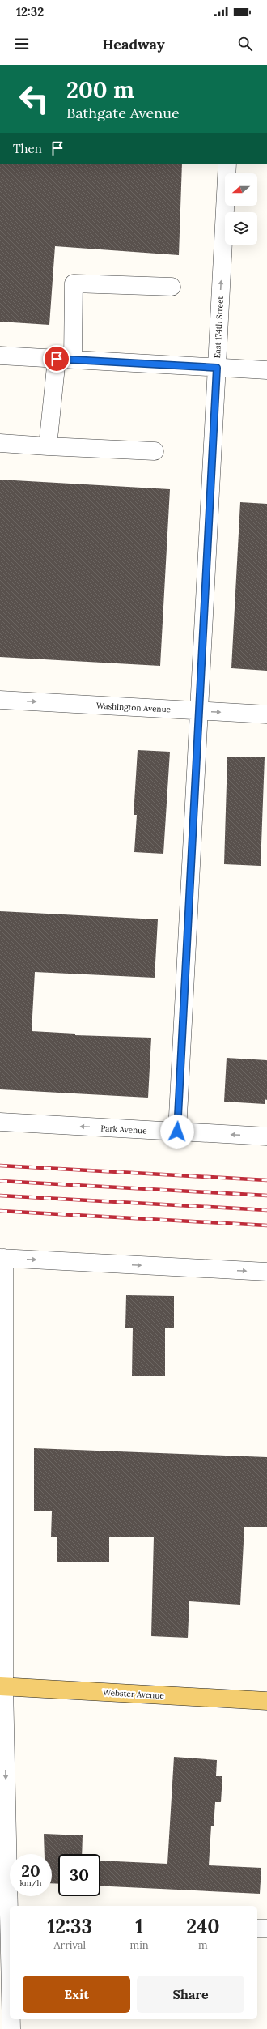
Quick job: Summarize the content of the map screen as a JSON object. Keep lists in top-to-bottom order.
{
  "streets": {
    "main road": ["Webster Avenue"],
    "street": ["East 174th Street", "Washington Avenue", "Park Avenue"]
  },
  "crossings": [
    ["East 174th Street", "Washington Avenue"],
    ["East 174th Street", "Park Avenue"]
  ],
  "one_way": ["Washington Avenue"],
  "north": "left",
  "page": {
    "status": "12:32",
    "header": "Headway",
    "turn": ["200 m", "Bathgate Avenue"],
    "then": "Then",
    "speed": "20 km/h",
    "limit": "30",
    "eta": [
      "12:33",
      "Arrival",
      "1",
      "min",
      "240",
      "m"
    ],
    "buttons": ["Exit", "Share"]
  }
}
